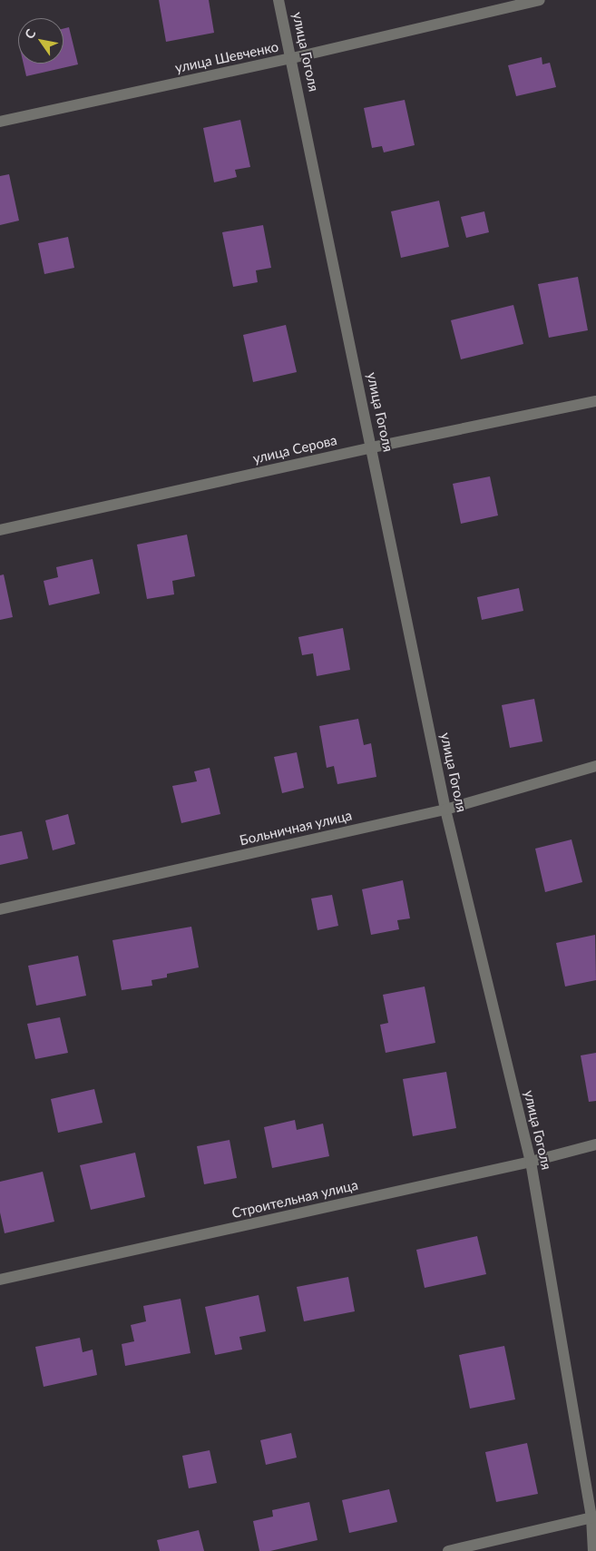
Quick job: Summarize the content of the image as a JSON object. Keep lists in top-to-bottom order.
{
  "streets": {
    "street": [
      "улица Гоголя",
      "улица Шевченко",
      "улица Серова",
      "Больничная улица",
      "Строительная улица"
    ]
  },
  "crossings": [
    ["улица Гоголя", "улица Шевченко"],
    ["улица Гоголя", "улица Серова"],
    ["улица Гоголя", "Больничная улица"],
    ["улица Гоголя", "Строительная улица"]
  ],
  "north": "top left"
}
